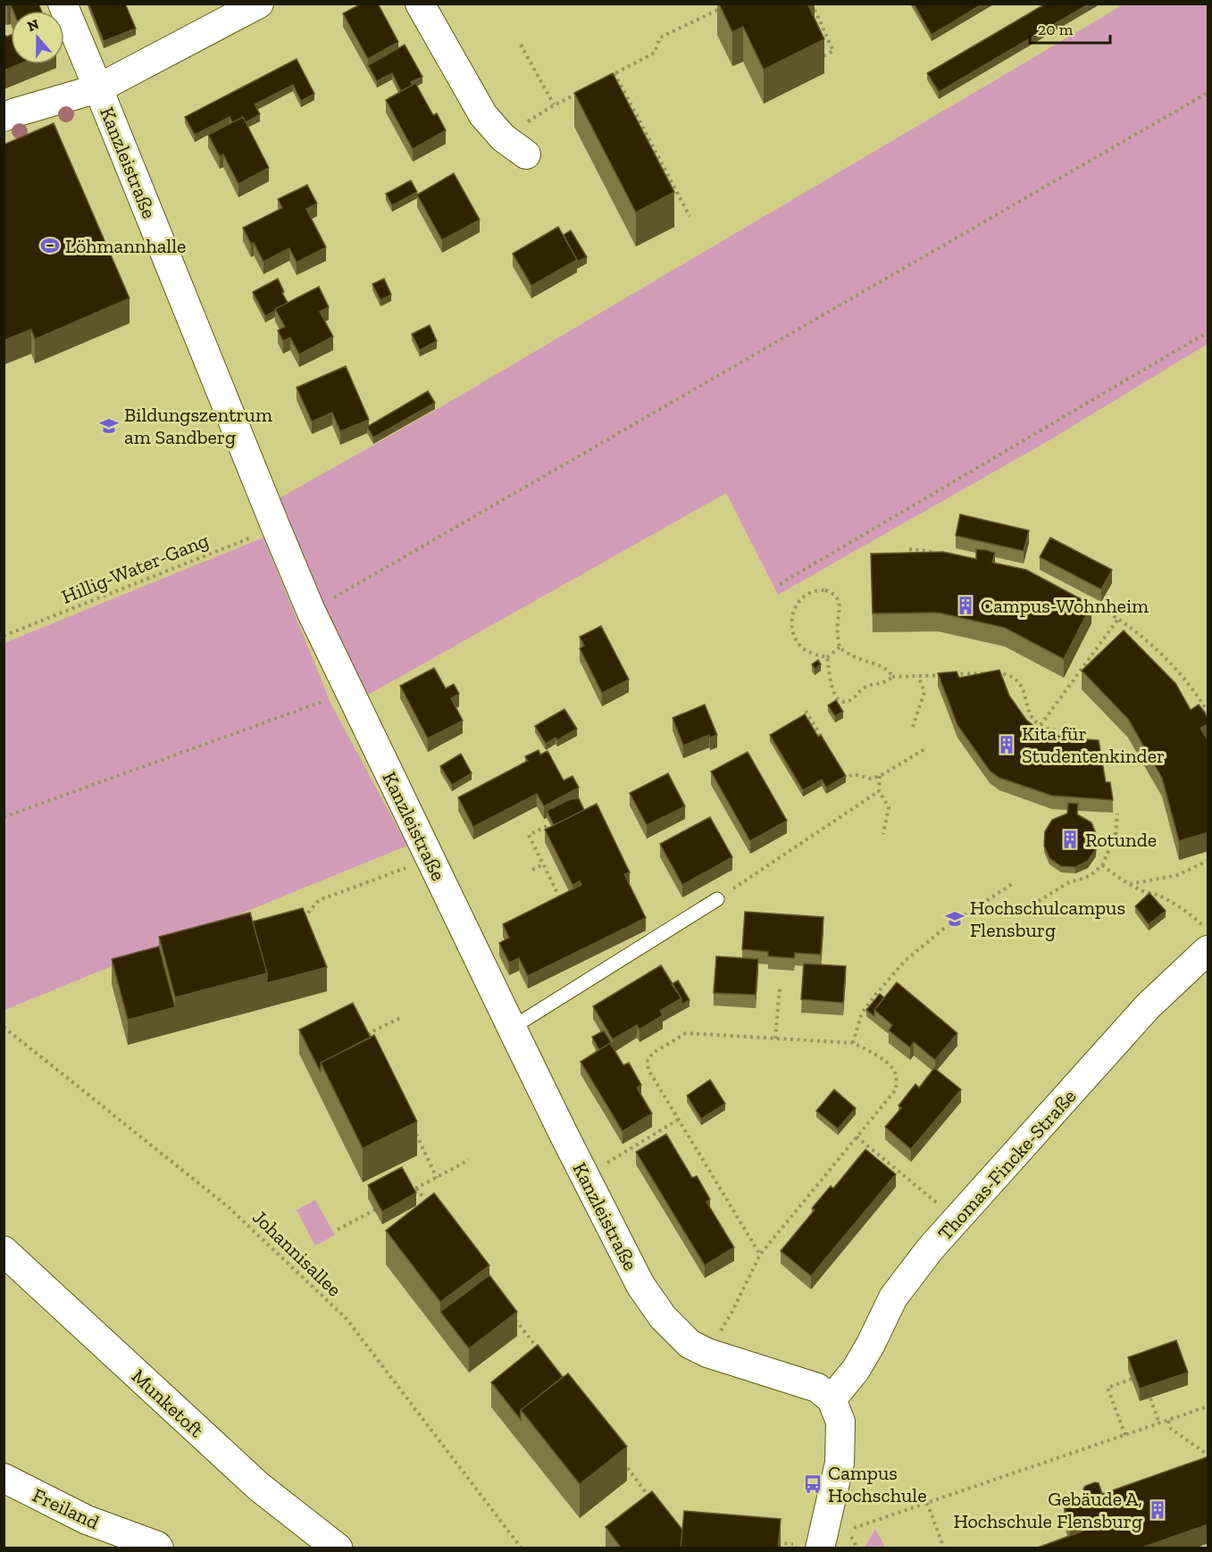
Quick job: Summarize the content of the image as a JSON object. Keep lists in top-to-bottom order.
{
  "streets": {
    "street": [
      "Kanzleistraße",
      "Thomas-Fincke-Straße",
      "Munketoft",
      "Freiland"
    ],
    "path": ["Hillig-Water-Gang", "Johannisallee"]
  },
  "crossings": [
    ["Kanzleistraße", "Hillig-Water-Gang"],
    ["Kanzleistraße", "Thomas-Fincke-Straße"]
  ],
  "places": {
    "sports": ["Löhmannhalle"],
    "school or university": ["Bildungszentrum am Sandberg", "Hochschulcampus Flensburg"],
    "building": [
      "Campus-Wohnheim",
      "Kita für Studentenkinder",
      "Rotunde",
      "Gebäude A, Hochschule Flensburg"
    ],
    "bus stop": ["Campus Hochschule"]
  },
  "scale_bar": "20 m",
  "north": "top"
}
